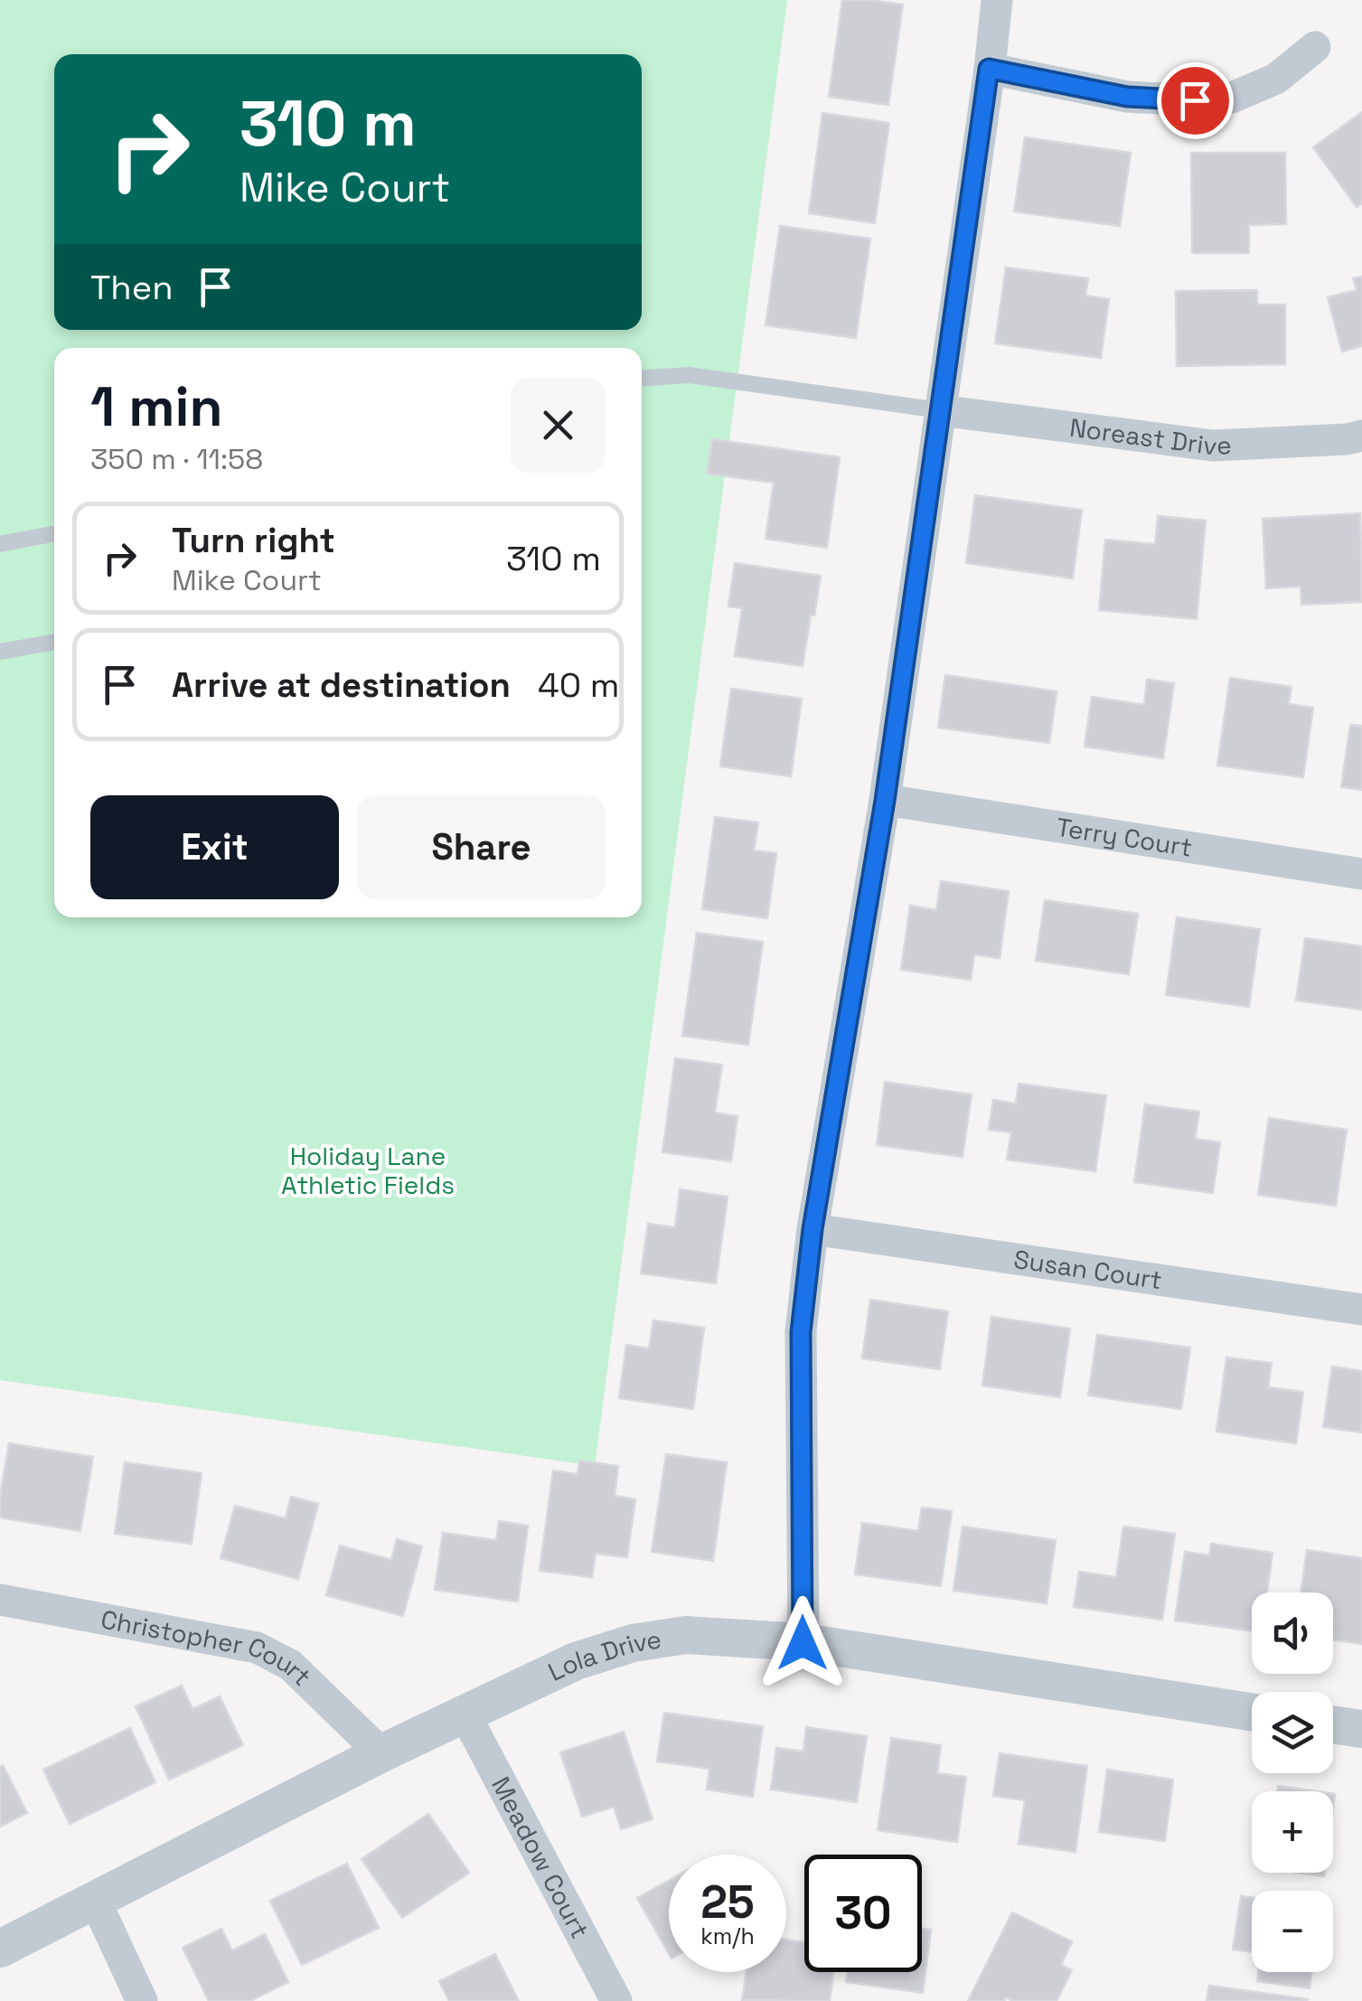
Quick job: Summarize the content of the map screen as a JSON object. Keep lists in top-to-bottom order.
{
  "streets": {
    "street": [
      "Noreast Drive",
      "Terry Court",
      "Susan Court",
      "Christopher Court",
      "Lola Drive",
      "Meadow Court"
    ]
  },
  "crossings": [
    ["Christopher Court", "Lola Drive"],
    ["Lola Drive", "Meadow Court"]
  ],
  "parks": ["Holiday Lane Athletic Fields"],
  "page": {
    "turn": ["310 m", "Mike Court"],
    "then": "Then",
    "heading": ["1 min", "350 m · 11:58"],
    "list": [
      {
        "name": "Turn right",
        "note": "Mike Court",
        "value": "310 m"
      },
      {
        "name": "Arrive at destination",
        "value": "40 m"
      }
    ],
    "buttons": ["Exit", "Share"],
    "map_buttons": ["+", "−"],
    "speed": "25 km/h",
    "limit": "30"
  }
}
